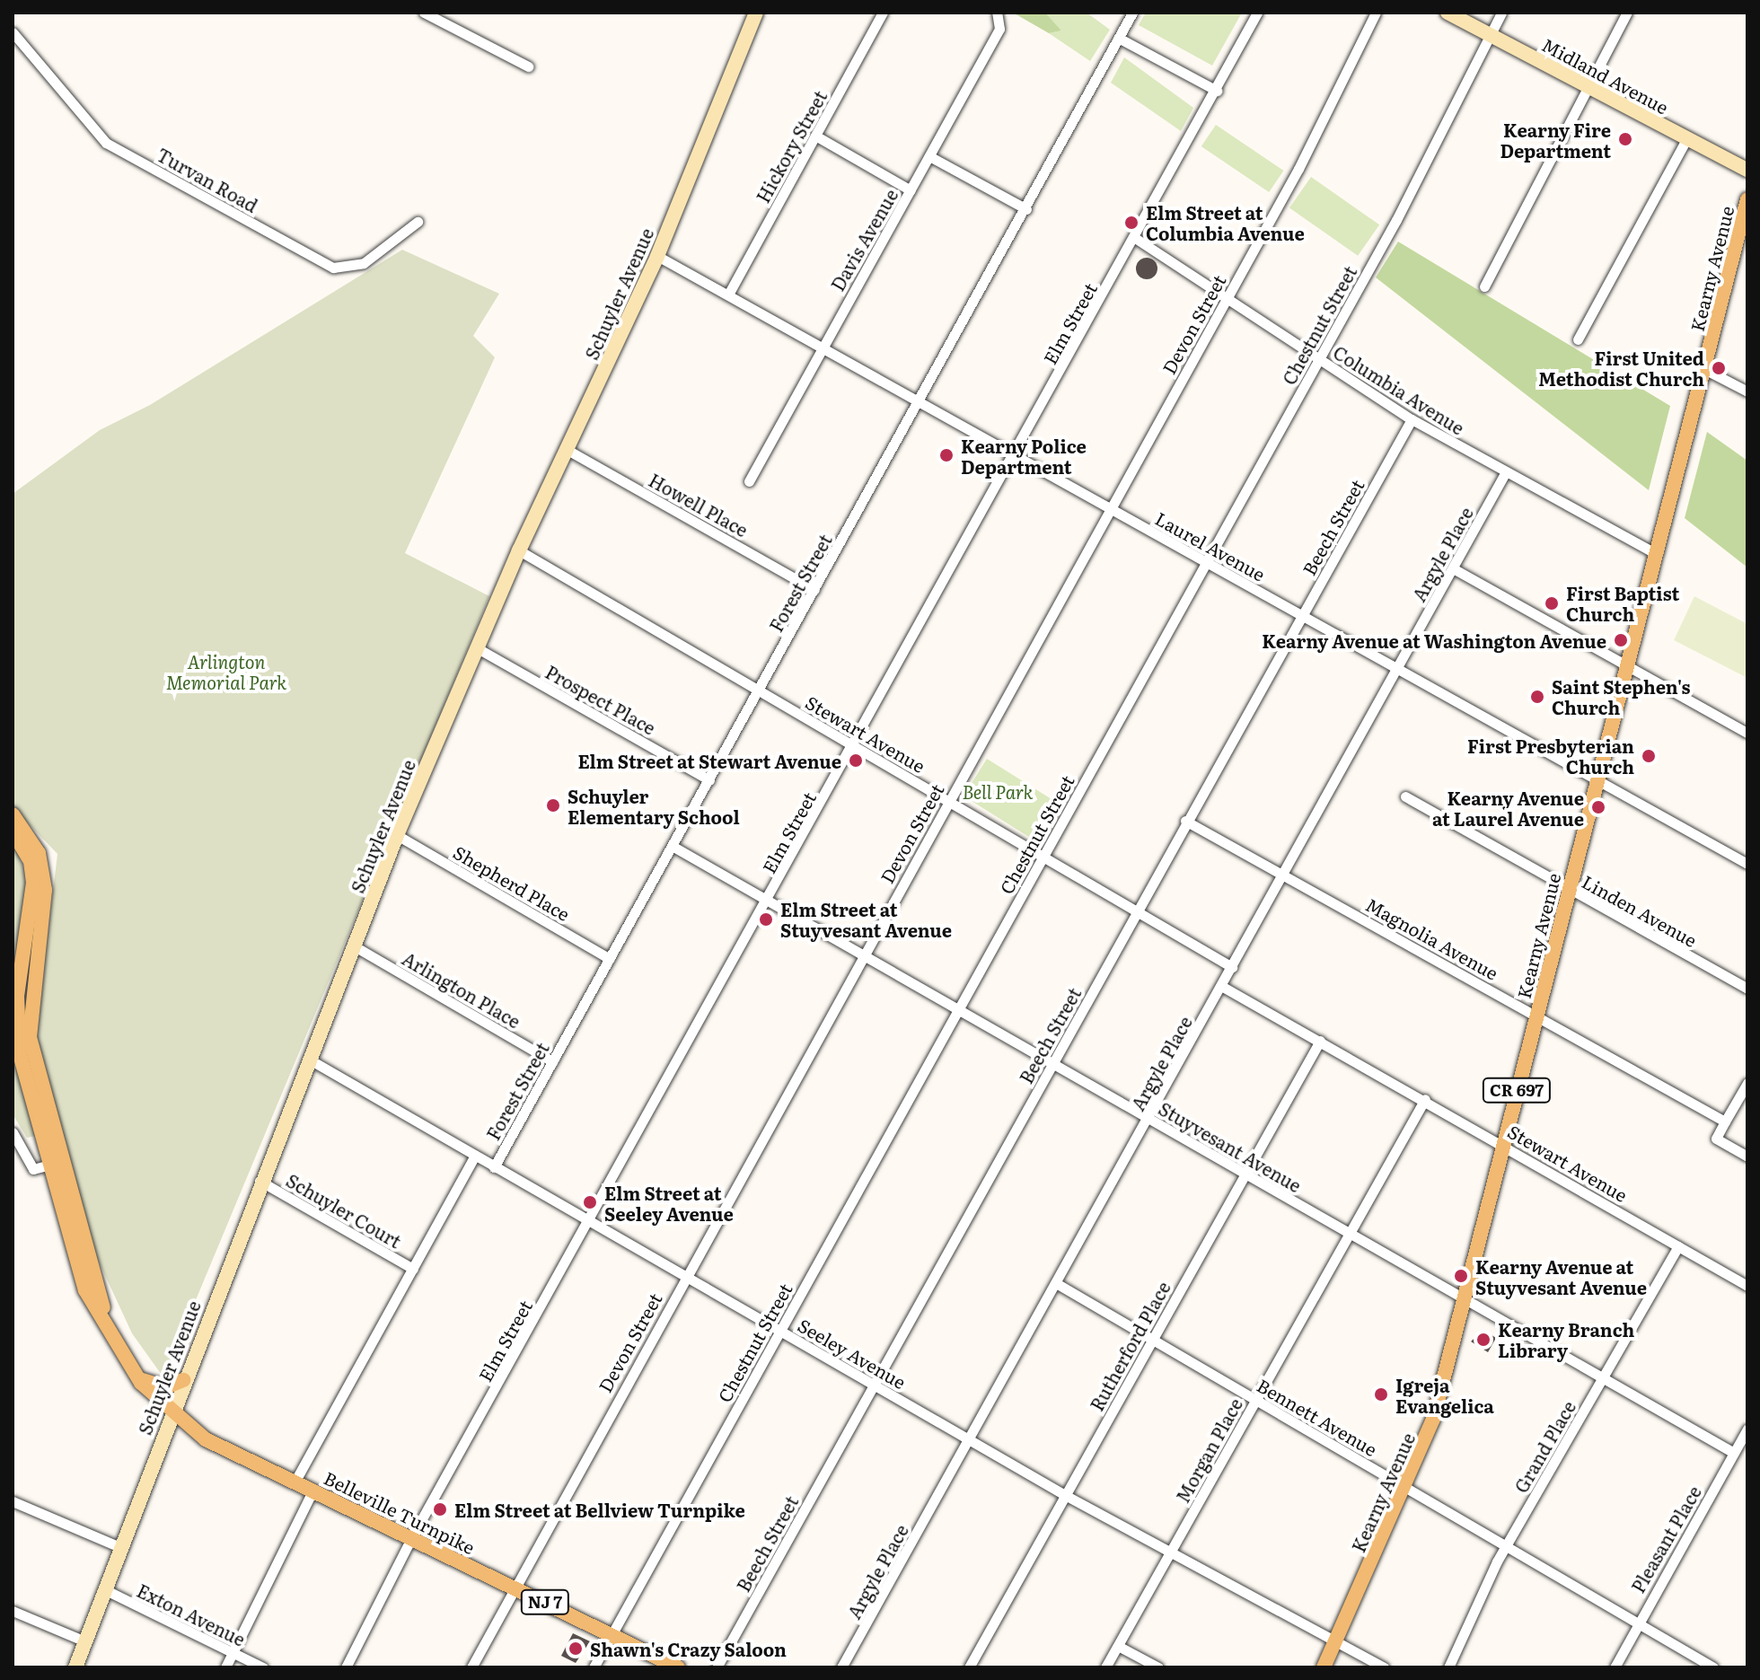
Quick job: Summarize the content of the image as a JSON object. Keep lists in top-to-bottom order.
{
  "streets": {
    "main road": [
      "Midland Avenue",
      "Kearny Avenue",
      "Schuyler Avenue",
      "CR 697",
      "Belleville Turnpike",
      "NJ 7"
    ],
    "street": [
      "Hickory Street",
      "Turvan Road",
      "Davis Avenue",
      "Elm Street",
      "Devon Street",
      "Chestnut Street",
      "Columbia Avenue",
      "Howell Place",
      "Beech Street",
      "Laurel Avenue",
      "Argyle Place",
      "Forest Street",
      "Prospect Place",
      "Stewart Avenue",
      "Shepherd Place",
      "Linden Avenue",
      "Magnolia Avenue",
      "Arlington Place",
      "Stuyvesant Avenue",
      "Schuyler Court",
      "Rutherford Place",
      "Seeley Avenue",
      "Bennett Avenue",
      "Grand Place",
      "Morgan Place",
      "Pleasant Place",
      "Exton Avenue"
    ]
  },
  "crossings": [
    ["Midland Avenue", "Chestnut Street"],
    ["Hickory Street", "Laurel Avenue"],
    ["Davis Avenue", "Laurel Avenue"],
    ["Kearny Avenue", "Columbia Avenue"],
    ["Kearny Avenue", "Laurel Avenue"],
    ["Kearny Avenue", "Stewart Avenue"],
    ["Kearny Avenue", "Linden Avenue"],
    ["Kearny Avenue", "Magnolia Avenue"],
    ["Kearny Avenue", "Stuyvesant Avenue"],
    ["Kearny Avenue", "Seeley Avenue"],
    ["Kearny Avenue", "Bennett Avenue"],
    ["Schuyler Avenue", "Howell Place"],
    ["Schuyler Avenue", "Laurel Avenue"],
    ["Schuyler Avenue", "Prospect Place"],
    ["Schuyler Avenue", "Stewart Avenue"],
    ["Schuyler Avenue", "Shepherd Place"],
    ["Schuyler Avenue", "Arlington Place"],
    ["Schuyler Avenue", "Schuyler Court"],
    ["Schuyler Avenue", "Seeley Avenue"],
    ["Schuyler Avenue", "Belleville Turnpike"],
    ["Schuyler Avenue", "Exton Avenue"],
    ["Elm Street", "Columbia Avenue"],
    ["Elm Street", "Laurel Avenue"],
    ["Elm Street", "Stewart Avenue"],
    ["Elm Street", "Stuyvesant Avenue"],
    ["Elm Street", "Seeley Avenue"],
    ["Elm Street", "Belleville Turnpike"],
    ["Devon Street", "Columbia Avenue"],
    ["Devon Street", "Laurel Avenue"],
    ["Devon Street", "Stewart Avenue"],
    ["Devon Street", "Stuyvesant Avenue"],
    ["Devon Street", "Seeley Avenue"],
    ["Devon Street", "Belleville Turnpike"],
    ["Chestnut Street", "Columbia Avenue"],
    ["Chestnut Street", "Laurel Avenue"],
    ["Chestnut Street", "Stewart Avenue"],
    ["Chestnut Street", "Stuyvesant Avenue"],
    ["Chestnut Street", "Seeley Avenue"],
    ["Chestnut Street", "Belleville Turnpike"],
    ["Columbia Avenue", "Beech Street"],
    ["Columbia Avenue", "Argyle Place"],
    ["Howell Place", "Forest Street"],
    ["Beech Street", "Laurel Avenue"],
    ["Beech Street", "Stewart Avenue"],
    ["Beech Street", "Magnolia Avenue"],
    ["Beech Street", "Stuyvesant Avenue"],
    ["Beech Street", "Seeley Avenue"],
    ["Laurel Avenue", "Argyle Place"],
    ["Laurel Avenue", "Forest Street"],
    ["Argyle Place", "Stewart Avenue"],
    ["Argyle Place", "Magnolia Avenue"],
    ["Argyle Place", "Stuyvesant Avenue"],
    ["Argyle Place", "Seeley Avenue"],
    ["Argyle Place", "Bennett Avenue"],
    ["Forest Street", "Prospect Place"],
    ["Forest Street", "Stewart Avenue"],
    ["Forest Street", "Shepherd Place"],
    ["Forest Street", "Arlington Place"],
    ["Forest Street", "Stuyvesant Avenue"],
    ["Forest Street", "Schuyler Court"],
    ["Forest Street", "Seeley Avenue"],
    ["Forest Street", "Belleville Turnpike"],
    ["Stewart Avenue", "Rutherford Place"],
    ["Stewart Avenue", "Grand Place"],
    ["Stewart Avenue", "Morgan Place"],
    ["Stuyvesant Avenue", "Rutherford Place"],
    ["Stuyvesant Avenue", "Grand Place"],
    ["Stuyvesant Avenue", "Morgan Place"],
    ["Stuyvesant Avenue", "Pleasant Place"],
    ["Rutherford Place", "Seeley Avenue"],
    ["Rutherford Place", "Bennett Avenue"],
    ["Seeley Avenue", "Morgan Place"],
    ["Bennett Avenue", "Grand Place"],
    ["Bennett Avenue", "Morgan Place"],
    ["Bennett Avenue", "Pleasant Place"]
  ],
  "parks": ["Arlington Memorial Park", "Bell Park"],
  "places": [
    "Kearny Fire Department",
    "Elm Street at Columbia Avenue",
    "First United Methodist Church",
    "Kearny Police Department",
    "First Baptist Church",
    "Kearny Avenue at Washington Avenue",
    "Saint Stephen's Church",
    "First Presbyterian Church",
    "Elm Street at Stewart Avenue",
    "Schuyler Elementary School",
    "Kearny Avenue at Laurel Avenue",
    "Elm Street at Stuyvesant Avenue",
    "Elm Street at Seeley Avenue",
    "Kearny Avenue at Stuyvesant Avenue",
    "Kearny Branch Library",
    "Igreja Evangelica",
    "Elm Street at Bellview Turnpike",
    "Shawn's Crazy Saloon"
  ]
}
